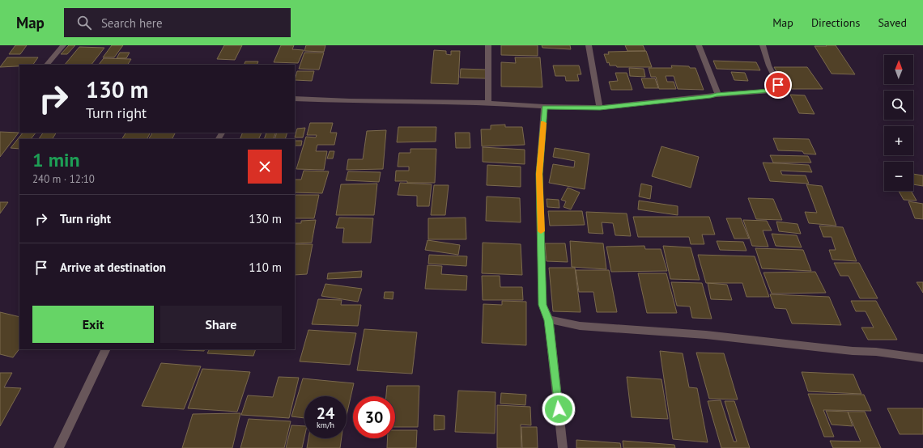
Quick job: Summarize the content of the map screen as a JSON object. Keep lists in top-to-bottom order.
{
  "north": "top",
  "page": {
    "header": "Map",
    "search": "Search here",
    "nav": ["Map", "Directions", "Saved"],
    "map_buttons": ["+", "−"],
    "turn": ["130 m", "Turn right"],
    "heading": ["1 min", "240 m · 12:10"],
    "list": [
      {
        "name": "Turn right",
        "value": "130 m"
      },
      {
        "name": "Arrive at destination",
        "value": "110 m"
      }
    ],
    "buttons": ["Exit", "Share"],
    "speed": "24 km/h",
    "limit": "30"
  }
}
